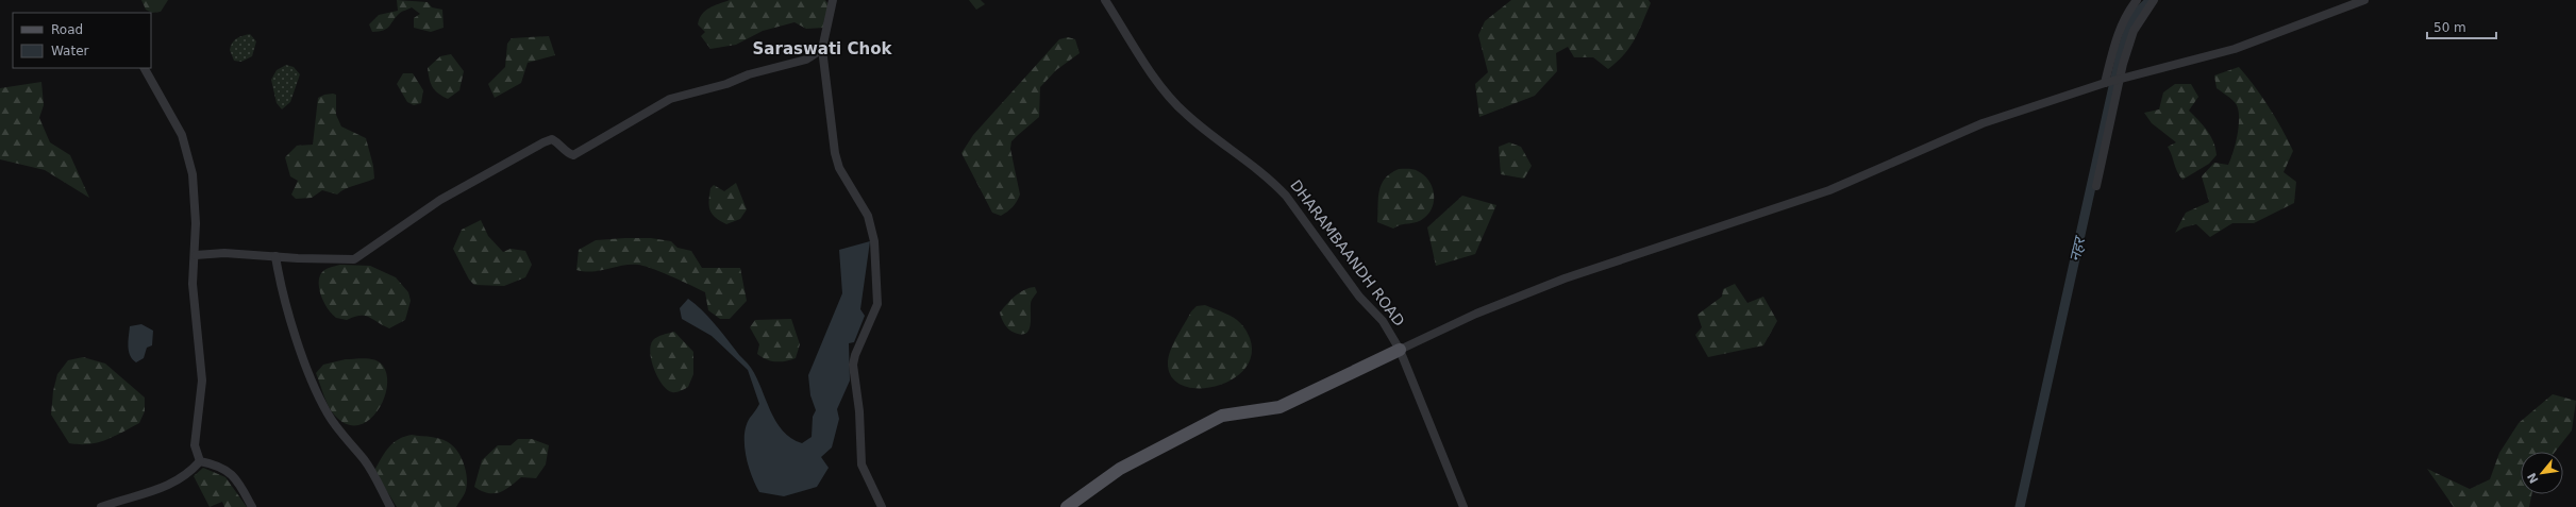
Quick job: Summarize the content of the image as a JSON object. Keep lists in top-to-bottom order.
{
  "streets": {
    "main road": ["DHARAMBAANDH ROAD"]
  },
  "districts": ["Saraswati Chok"],
  "water": ["नहर"],
  "legend": ["Road", "Water"],
  "scale_bar": "50 m",
  "north": "bottom left"
}
